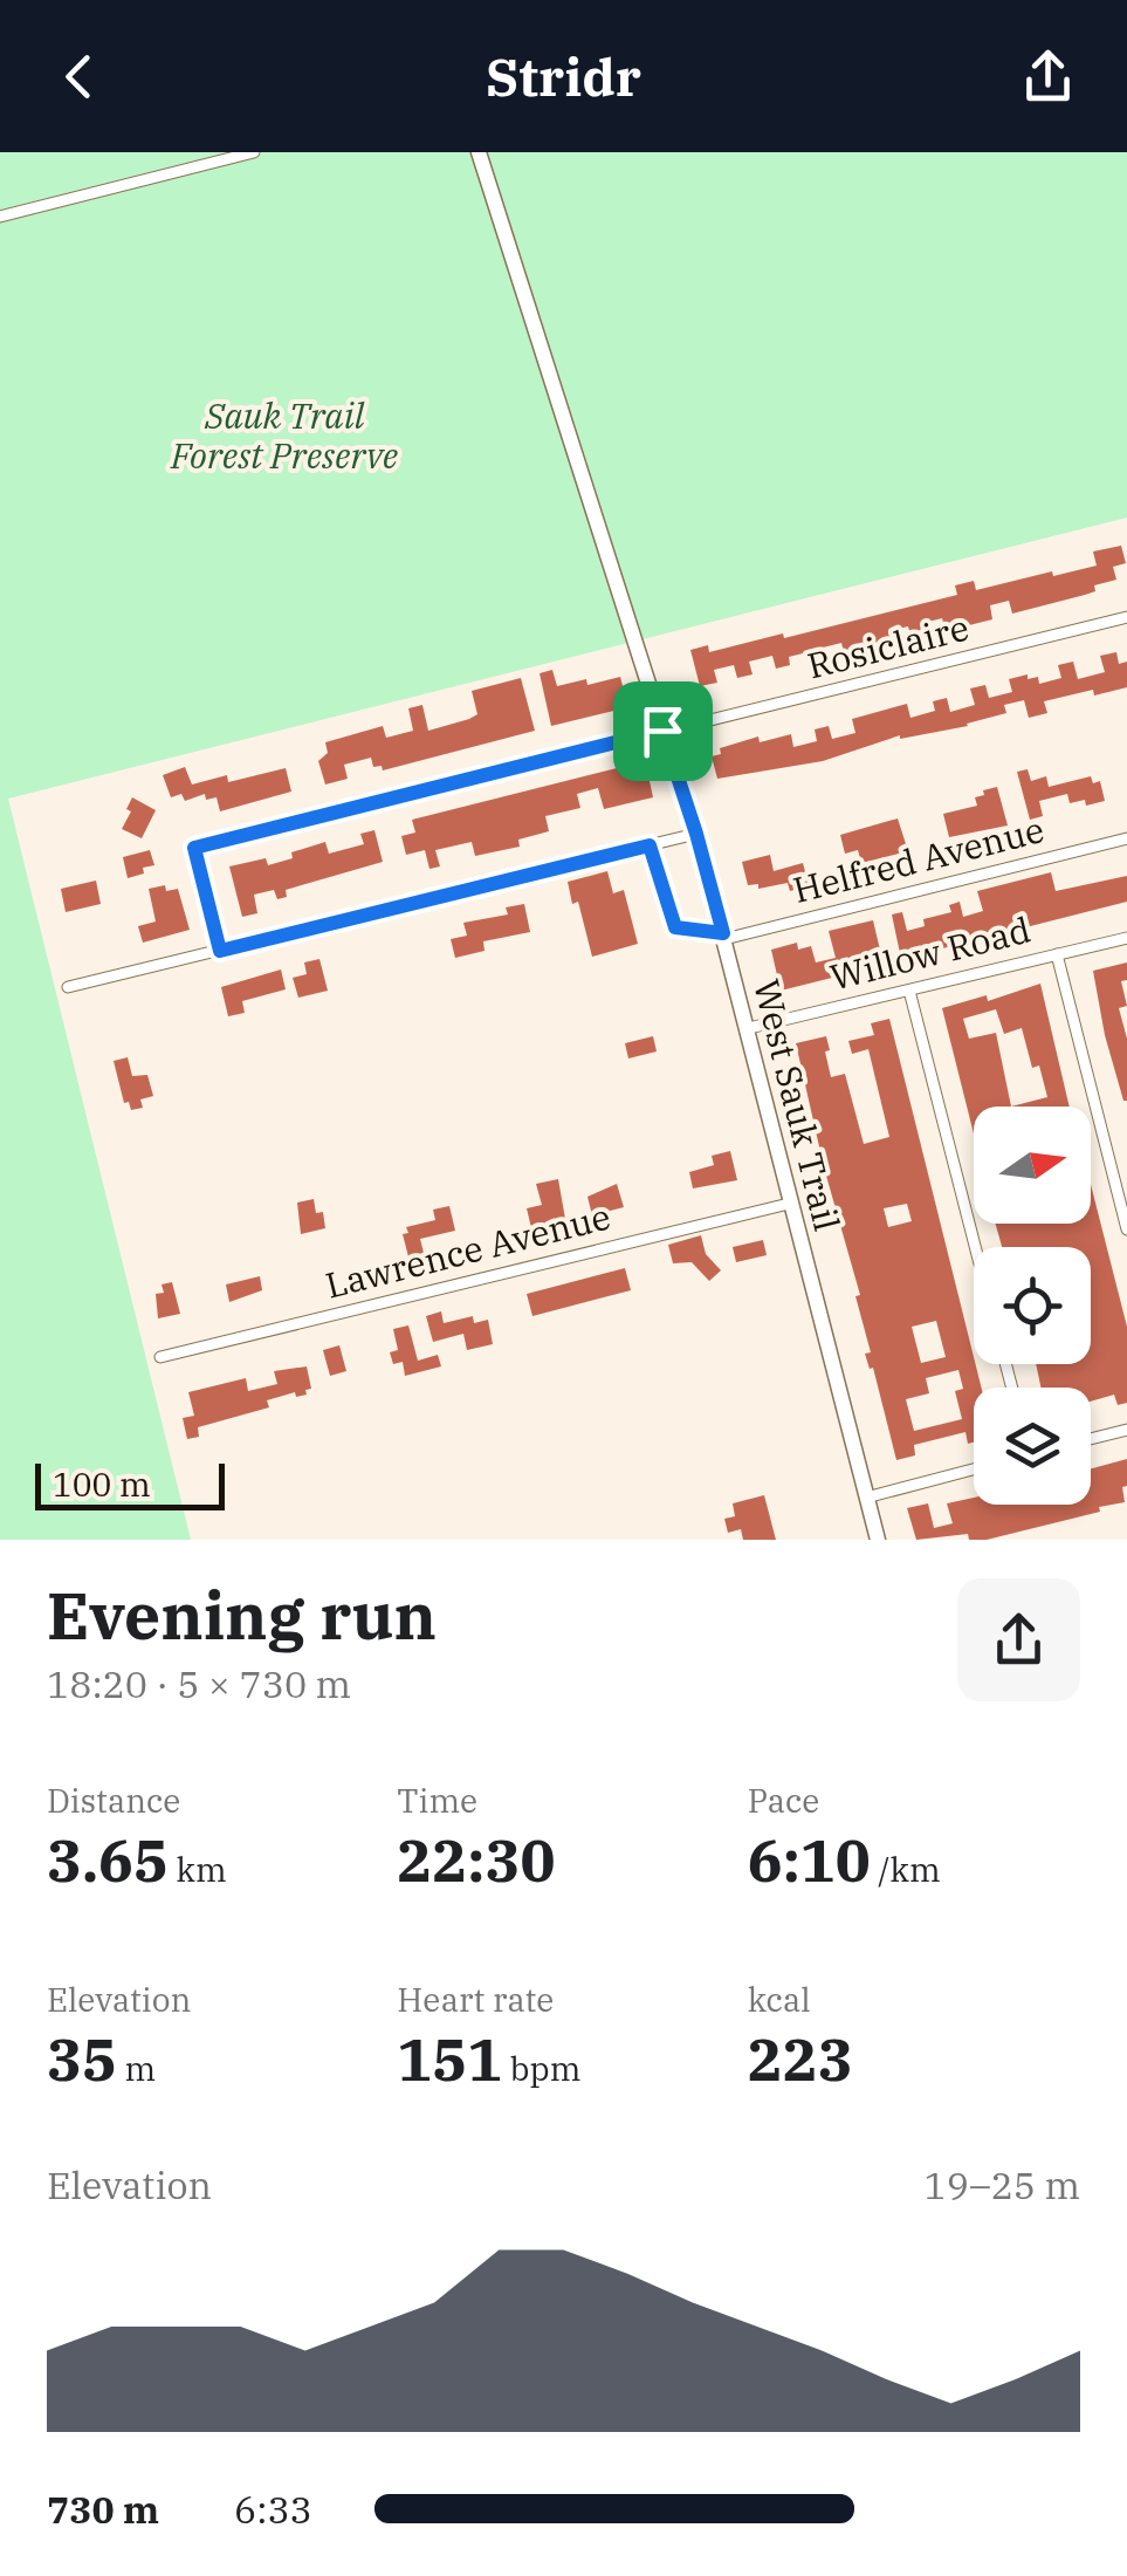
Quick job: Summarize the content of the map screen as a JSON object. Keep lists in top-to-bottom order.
{
  "streets": {
    "main road": ["West Sauk Trail"],
    "street": [
      "Rosiclaire",
      "Helfred Avenue",
      "Willow Road",
      "Lawrence Avenue"
    ]
  },
  "crossings": [
    ["Rosiclaire", "West Sauk Trail"],
    ["Helfred Avenue", "West Sauk Trail"],
    ["Willow Road", "West Sauk Trail"],
    ["West Sauk Trail", "Lawrence Avenue"]
  ],
  "parks": ["Sauk Trail Forest Preserve"],
  "scale_bar": "100 m",
  "north": "right",
  "page": {
    "header": "Stridr",
    "scale": "100 m",
    "heading": ["Evening run", "18:20 · 5 × 730 m"],
    "stats": [
      ["Distance", "3.65 km"],
      ["Time", "22:30"],
      ["Pace", "6:10 /km"],
      ["Elevation", "35 m"],
      ["Heart rate", "151 bpm"],
      ["kcal", "223"]
    ],
    "chart": ["Elevation", "19–25 m"],
    "list": [
      {
        "name": "730 m",
        "note": "6:33"
      }
    ]
  }
}
